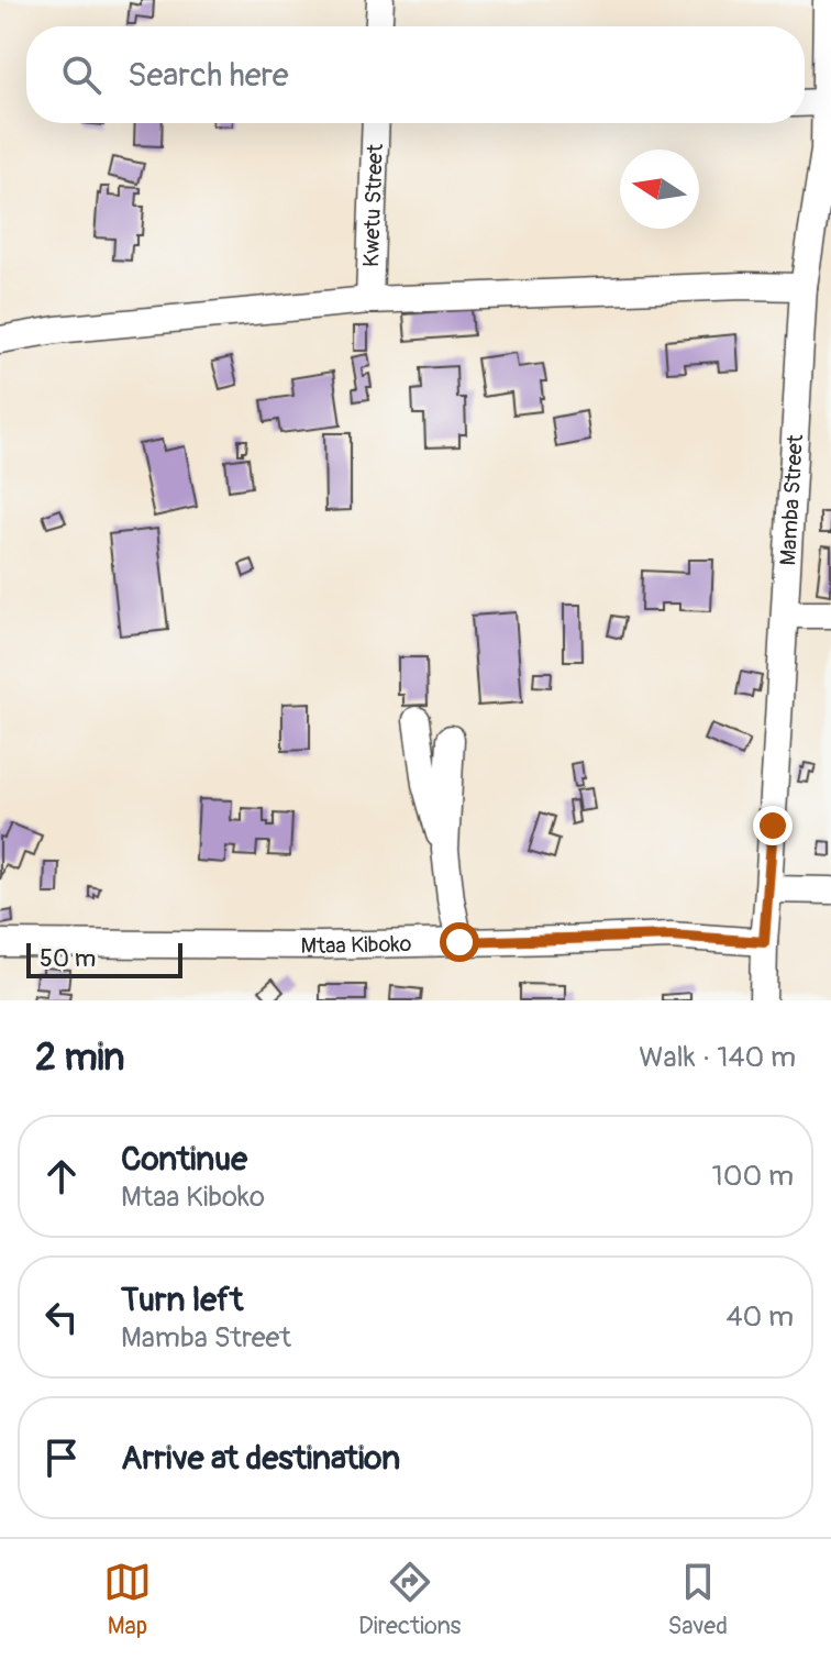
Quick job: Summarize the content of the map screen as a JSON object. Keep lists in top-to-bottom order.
{
  "streets": {
    "street": ["Kwetu Street", "Mamba Street", "Mtaa Kiboko"]
  },
  "crossings": [
    ["Mamba Street", "Mtaa Kiboko"]
  ],
  "scale_bar": "50 m",
  "north": "left",
  "page": {
    "search": "Search here",
    "scale": "50 m",
    "heading": ["2 min", "Walk · 140 m"],
    "list": [
      ["Continue", "Mtaa Kiboko", "100 m"],
      ["Turn left", "Mamba Street", "40 m"],
      "Arrive at destination"
    ],
    "nav": ["Map", "Directions", "Saved"]
  }
}
